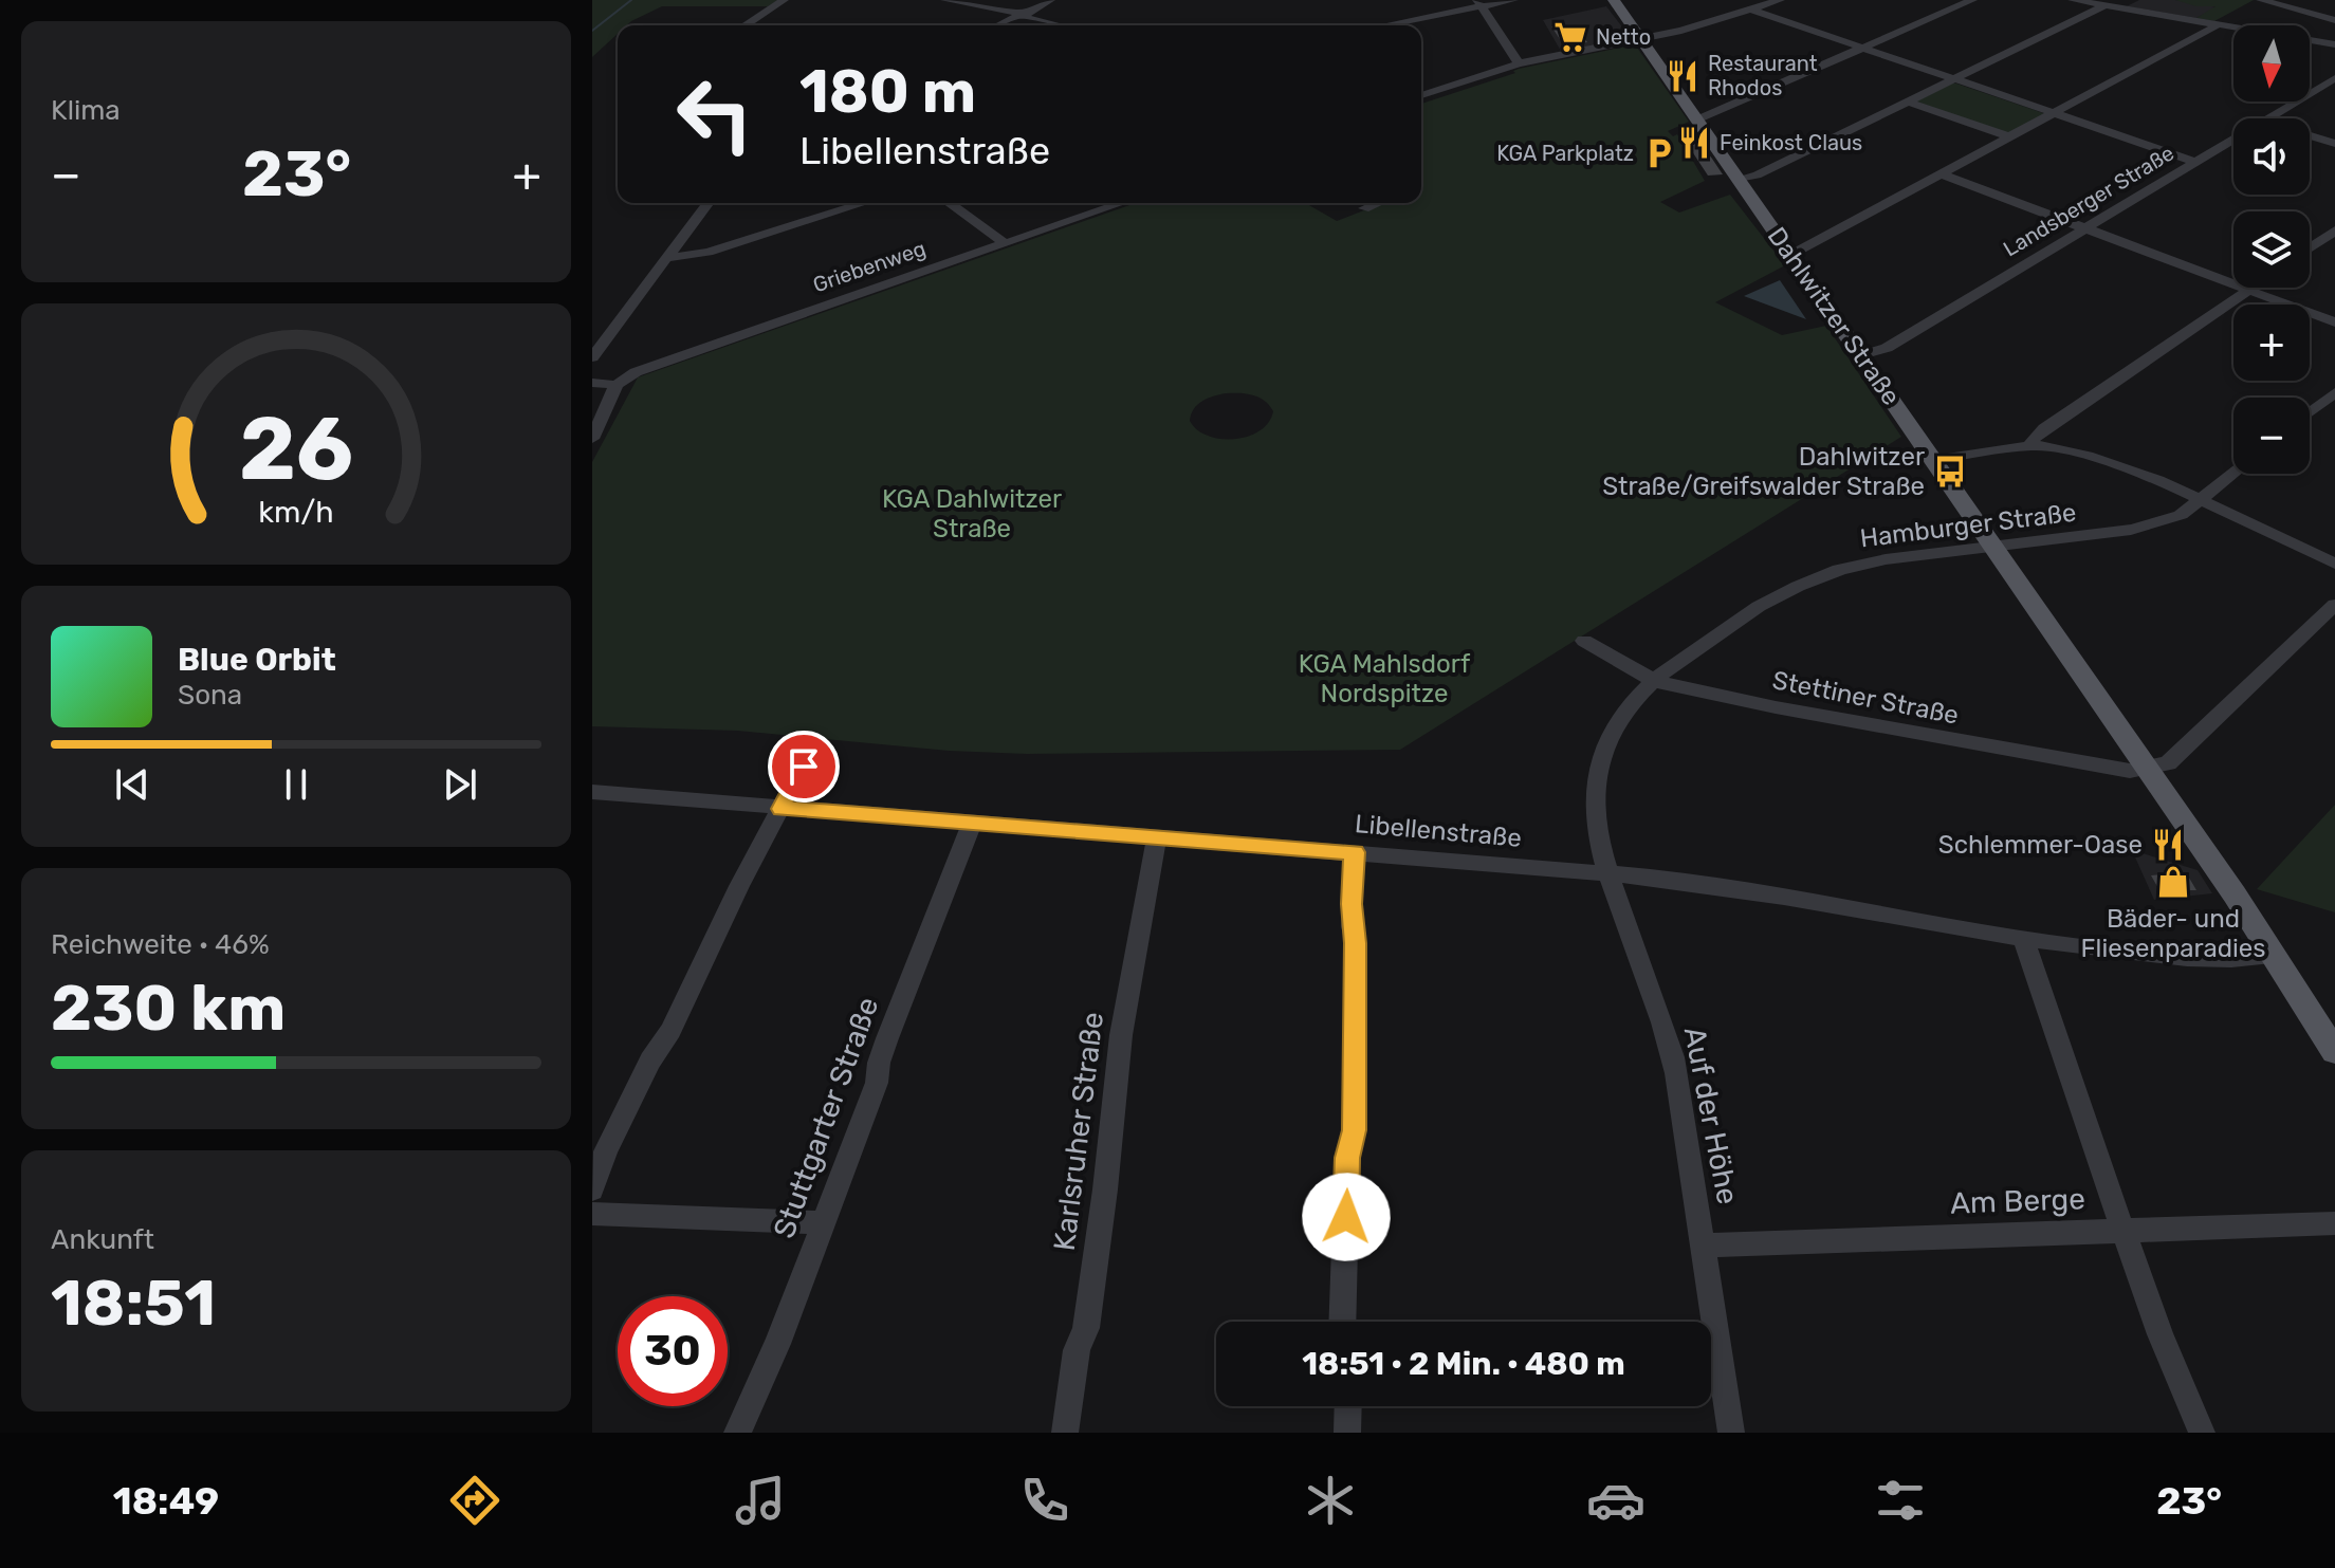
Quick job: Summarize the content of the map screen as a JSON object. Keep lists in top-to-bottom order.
{
  "streets": {
    "main road": ["Dahlwitzer Straße"],
    "street": [
      "Landsberger Straße",
      "Griebenweg",
      "Hamburger Straße",
      "Stettiner Straße",
      "Libellenstraße",
      "Auf der Höhe",
      "Stuttgarter Straße",
      "Karlsruher Straße",
      "Am Berge"
    ]
  },
  "crossings": [
    ["Landsberger Straße", "Dahlwitzer Straße"],
    ["Dahlwitzer Straße", "Hamburger Straße"],
    ["Dahlwitzer Straße", "Stettiner Straße"],
    ["Dahlwitzer Straße", "Libellenstraße"],
    ["Hamburger Straße", "Stettiner Straße"],
    ["Hamburger Straße", "Auf der Höhe"],
    ["Libellenstraße", "Auf der Höhe"],
    ["Libellenstraße", "Stuttgarter Straße"],
    ["Libellenstraße", "Karlsruher Straße"],
    ["Auf der Höhe", "Am Berge"]
  ],
  "parks": ["KGA Dahlwitzer Straße", "KGA Mahlsdorf Nordspitze"],
  "places": {
    "supermarket": ["Netto"],
    "restaurant": ["Restaurant Rhodos", "Feinkost Claus", "Schlemmer-Oase"],
    "parking": ["KGA Parkplatz"],
    "bus stop": ["Dahlwitzer Straße/Greifswalder Straße"],
    "shop": ["Bäder- und Fliesenparadies"]
  },
  "north": "bottom",
  "page": {
    "tile": [
      "Klima",
      ["Reichweite · 46%", "230 km"],
      ["Ankunft", "18:51"]
    ],
    "map_buttons": ["+", "−"],
    "turn": ["180 m", "Libellenstraße"],
    "heat": ["−", "23°", "+"],
    "song": ["Blue Orbit", "Sona"],
    "limit": "30",
    "trip": "18:51 · 2 Min. · 480 m",
    "tabs": ["18:49", "23°"],
    "gauge": ["26", "km/h"]
  }
}
